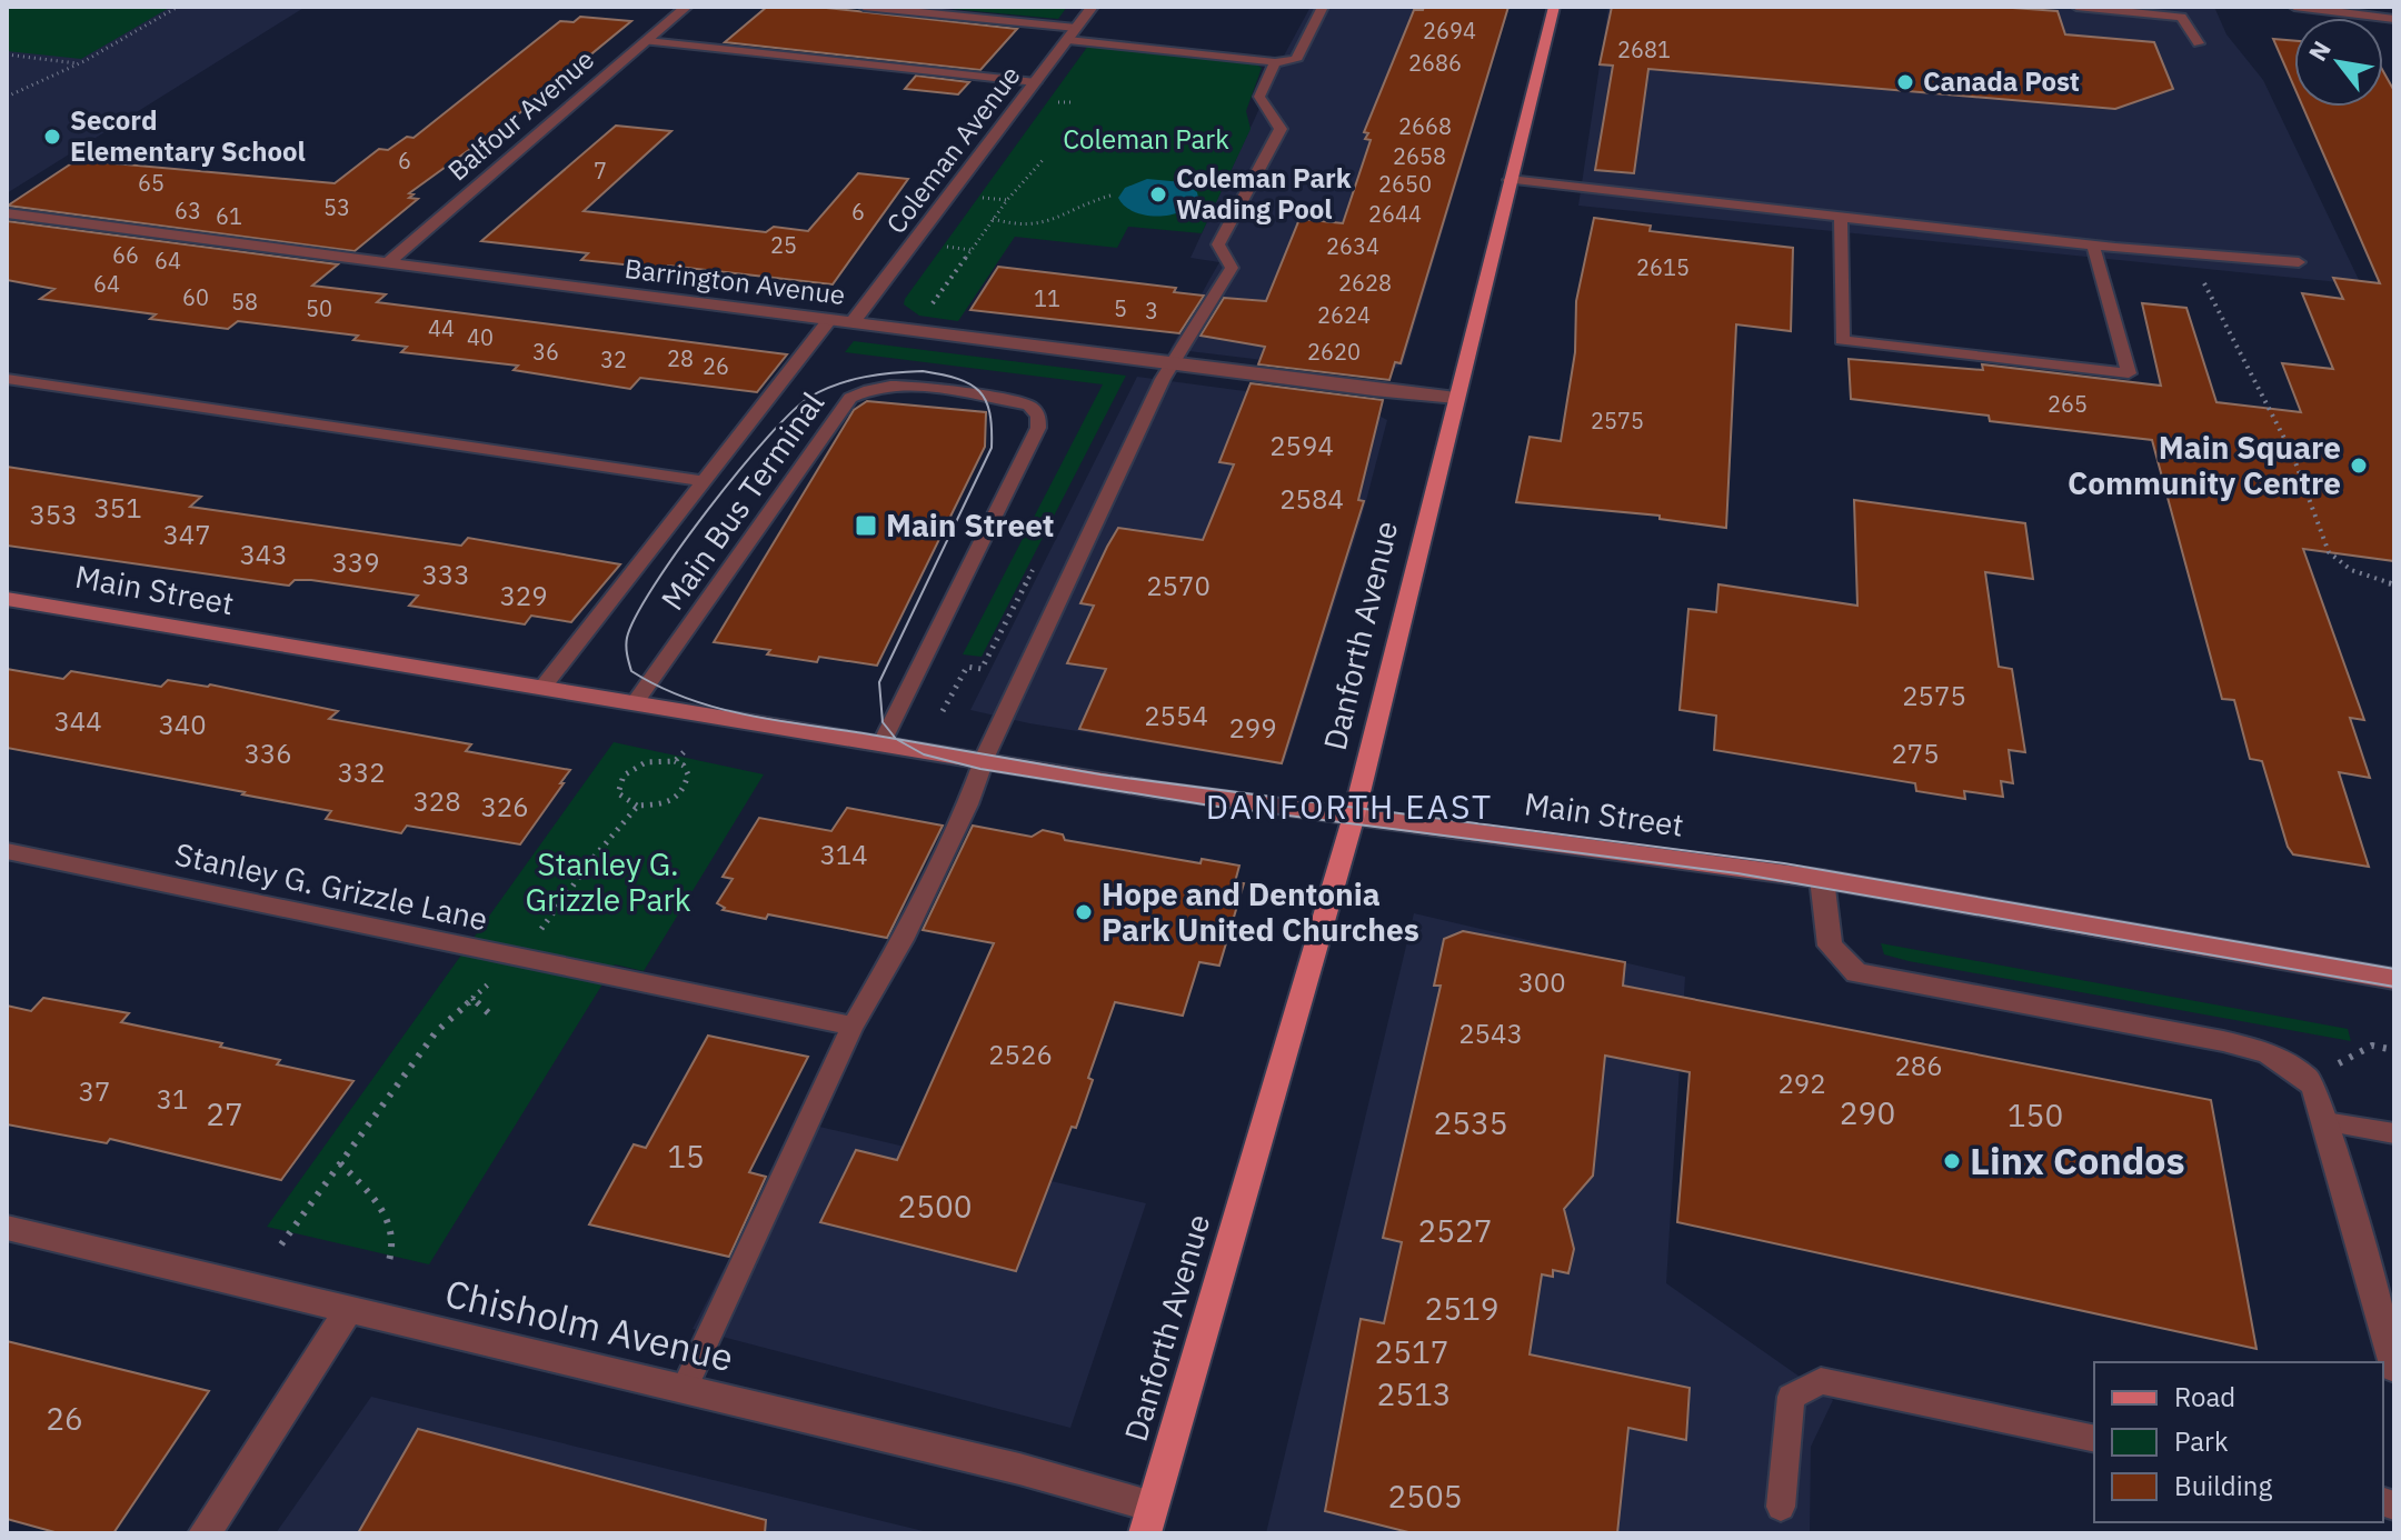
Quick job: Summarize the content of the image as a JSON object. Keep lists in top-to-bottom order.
{
  "streets": {
    "main road": ["Danforth Avenue"],
    "street": [
      "Balfour Avenue",
      "Coleman Avenue",
      "Barrington Avenue",
      "Main Street",
      "Chisholm Avenue"
    ],
    "lane": ["Main Bus Terminal", "Stanley G. Grizzle Lane"]
  },
  "crossings": [
    ["Balfour Avenue", "Barrington Avenue"],
    ["Coleman Avenue", "Barrington Avenue"],
    ["Barrington Avenue", "Danforth Avenue"],
    ["Main Bus Terminal", "Main Street"],
    ["Main Street", "Danforth Avenue"],
    ["Danforth Avenue", "Chisholm Avenue"]
  ],
  "districts": ["DANFORTH EAST"],
  "parks": ["Coleman Park", "Stanley G. Grizzle Park"],
  "places": {
    "other": [
      "Canada Post",
      "Secord Elementary School",
      "Coleman Park Wading Pool",
      "Main Square Community Centre",
      "Hope and Dentonia Park United Churches",
      "Linx Condos"
    ],
    "transit": ["Main Street"]
  },
  "house_numbers": [
    "2694",
    "2681",
    "2686",
    "2668",
    "2658",
    "6",
    "7",
    "65",
    "2650",
    "53",
    "63",
    "6",
    "2644",
    "61",
    "25",
    "2634",
    "66",
    "64",
    "2615",
    "2628",
    "64",
    "60",
    "11",
    "58",
    "50",
    "5",
    "3",
    "2624",
    "44",
    "40",
    "36",
    "2620",
    "28",
    "32",
    "26",
    "265",
    "2575",
    "2594",
    "2584",
    "351",
    "353",
    "347",
    "343",
    "339",
    "333",
    "2570",
    "329",
    "2575",
    "2554",
    "344",
    "340",
    "299",
    "336",
    "275",
    "332",
    "328",
    "326",
    "314",
    "300",
    "2543",
    "2526",
    "286",
    "292",
    "37",
    "31",
    "290",
    "27",
    "150",
    "2535",
    "15",
    "2500",
    "2527",
    "2519",
    "2517",
    "2513",
    "26",
    "2505"
  ],
  "legend": ["Road", "Park", "Building"],
  "north": "top left"
}
